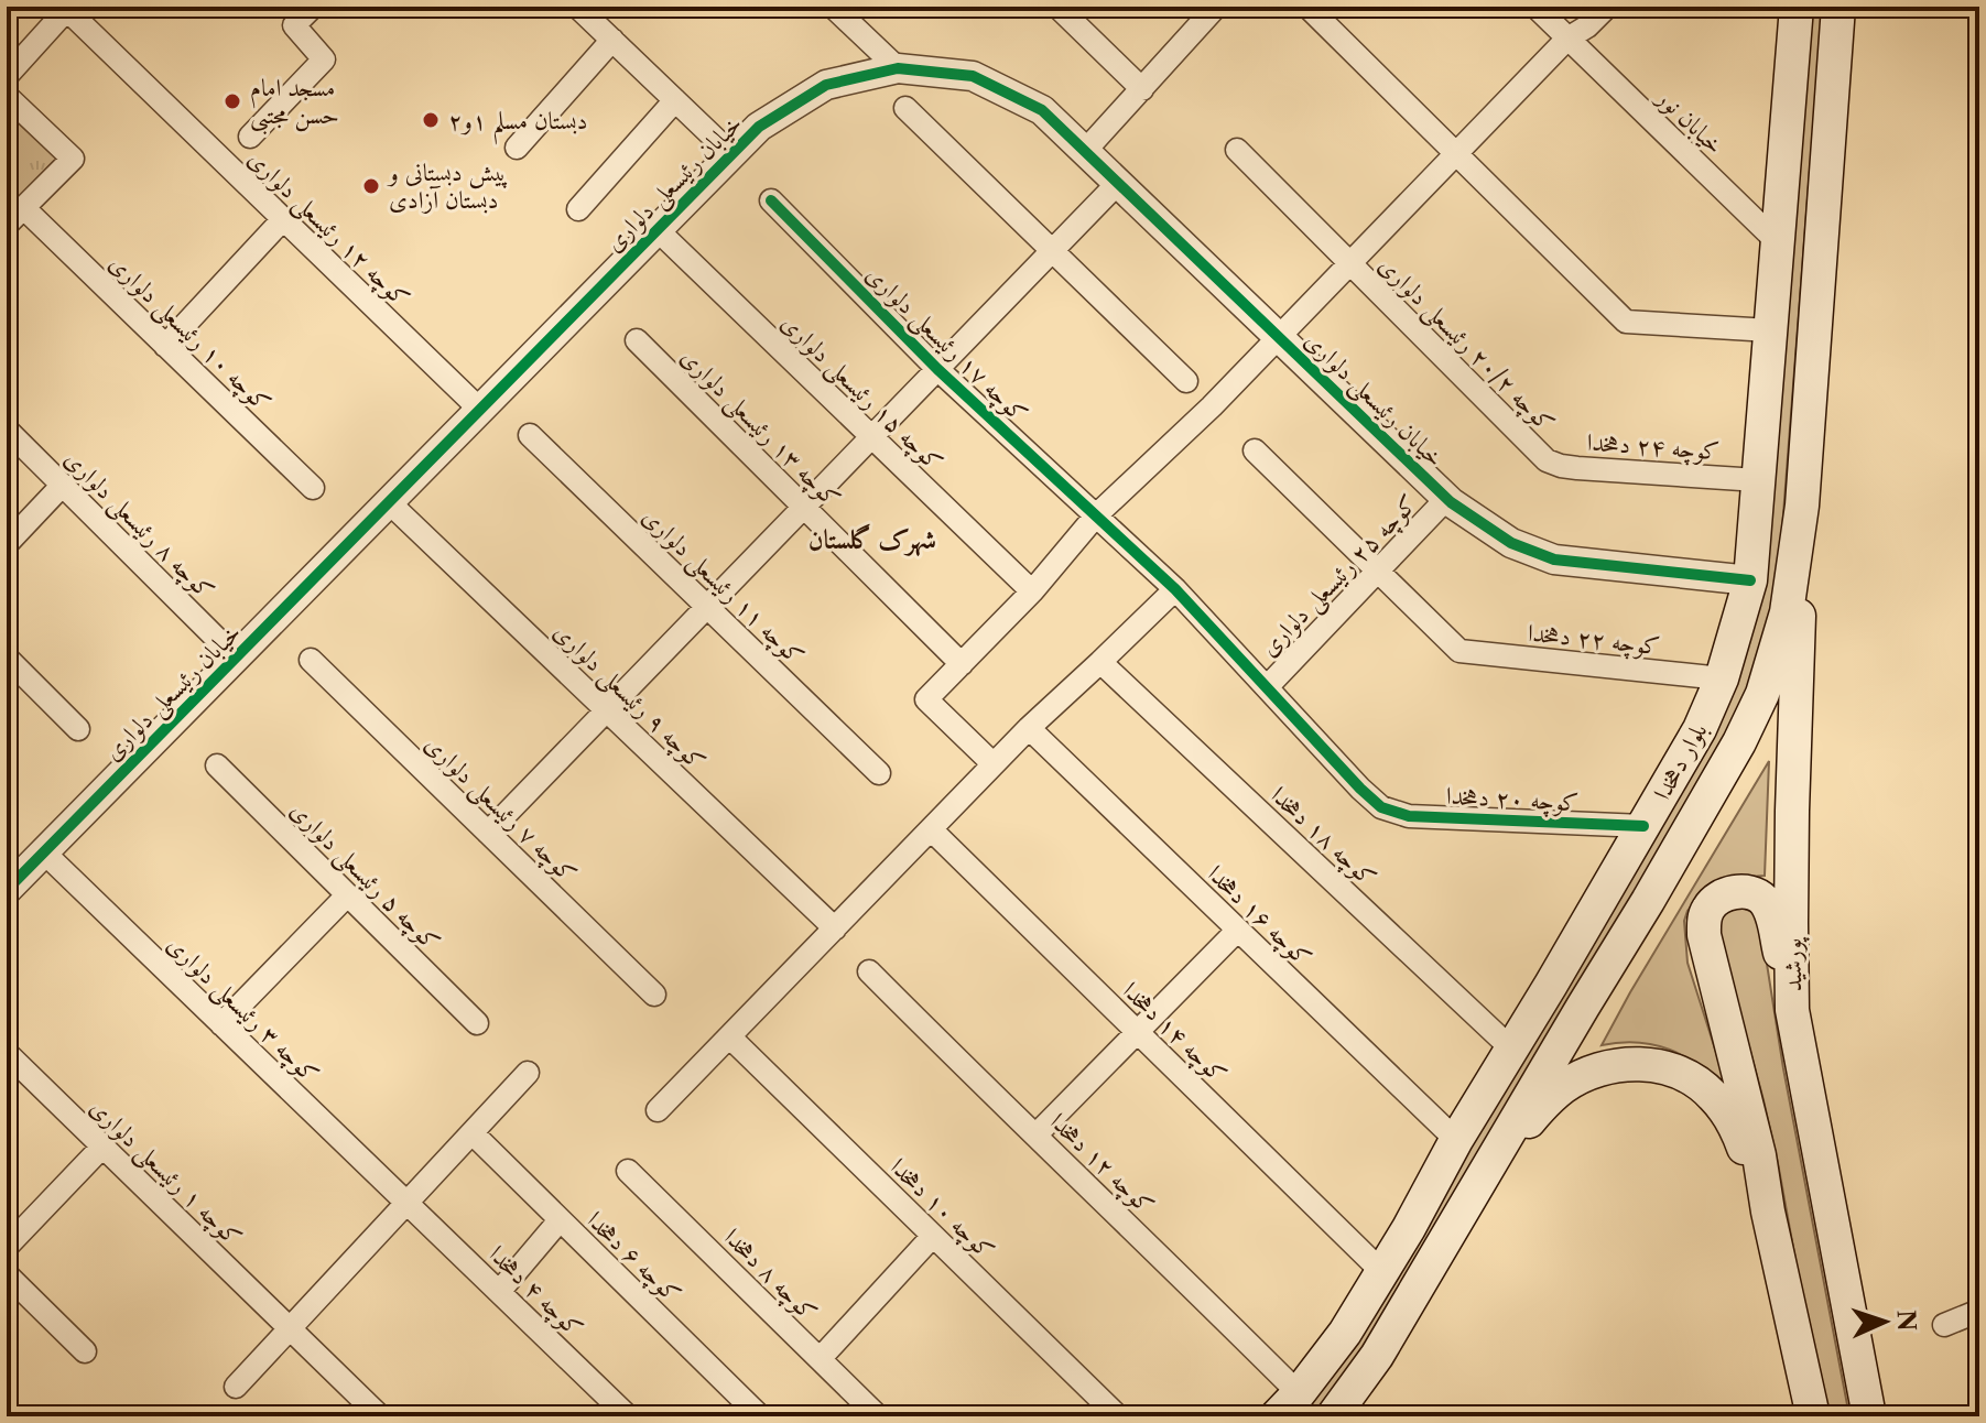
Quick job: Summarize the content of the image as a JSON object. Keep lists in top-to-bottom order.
{
  "streets": {
    "main road": ["بلوار دهخدا", "پورشید"],
    "street": [
      "خیابان نور",
      "خیابان رئیسعلی دلواری",
      "کوچه ۱۲ رئیسعلی دلواری",
      "کوچه ۱۰ رئیسعلی دلواری",
      "کوچه ۱۷ رئیسعلی دلواری",
      "کوچه ۲۰/۲ رئیسعلی دلواری",
      "کوچه ۱۵ رئیسعلی دلواری",
      "کوچه ۱۳ رئیسعلی دلواری",
      "کوچه ۲۴ دهخدا",
      "کوچه ۸ رئیسعلی دلواری",
      "کوچه ۲۵ رئیسعلی دلواری",
      "کوچه ۱۱ رئیسعلی دلواری",
      "کوچه ۲۲ دهخدا",
      "کوچه ۹ رئیسعلی دلواری",
      "کوچه ۲۰ دهخدا",
      "کوچه ۷ رئیسعلی دلواری",
      "کوچه ۱۸ دهخدا",
      "کوچه ۵ رئیسعلی دلواری",
      "کوچه ۱۶ دهخدا",
      "کوچه ۳ رئیسعلی دلواری",
      "کوچه ۱۴ دهخدا",
      "کوچه ۱۲ دهخدا",
      "کوچه ۱ رئیسعلی دلواری",
      "کوچه ۱۰ دهخدا",
      "کوچه ۶ دهخدا",
      "کوچه ۸ دهخدا",
      "کوچه ۴ دهخدا"
    ]
  },
  "crossings": [
    ["خیابان نور", "بلوار دهخدا"],
    ["خیابان رئیسعلی دلواری", "کوچه ۱۲ رئیسعلی دلواری"],
    ["خیابان رئیسعلی دلواری", "کوچه ۱۵ رئیسعلی دلواری"],
    ["خیابان رئیسعلی دلواری", "کوچه ۸ رئیسعلی دلواری"],
    ["خیابان رئیسعلی دلواری", "کوچه ۲۵ رئیسعلی دلواری"],
    ["خیابان رئیسعلی دلواری", "کوچه ۹ رئیسعلی دلواری"],
    ["خیابان رئیسعلی دلواری", "بلوار دهخدا"],
    ["خیابان رئیسعلی دلواری", "کوچه ۳ رئیسعلی دلواری"],
    ["کوچه ۱۷ رئیسعلی دلواری", "کوچه ۲۵ رئیسعلی دلواری"],
    ["کوچه ۱۷ رئیسعلی دلواری", "کوچه ۲۰ دهخدا"],
    ["کوچه ۲۰/۲ رئیسعلی دلواری", "کوچه ۲۴ دهخدا"],
    ["کوچه ۲۴ دهخدا", "بلوار دهخدا"],
    ["کوچه ۲۵ رئیسعلی دلواری", "کوچه ۲۲ دهخدا"],
    ["کوچه ۲۲ دهخدا", "بلوار دهخدا"],
    ["بلوار دهخدا", "کوچه ۲۰ دهخدا"],
    ["بلوار دهخدا", "کوچه ۱۸ دهخدا"],
    ["بلوار دهخدا", "کوچه ۱۶ دهخدا"],
    ["بلوار دهخدا", "پورشید"],
    ["بلوار دهخدا", "کوچه ۱۴ دهخدا"],
    ["بلوار دهخدا", "کوچه ۱۲ دهخدا"],
    ["کوچه ۳ رئیسعلی دلواری", "کوچه ۴ دهخدا"]
  ],
  "districts": ["شهرک گلستان"],
  "places": ["مسجد امام حسن مجتبی", "دبستان مسلم ۱و۲", "پیش دبستانی و دبستان آزادی"],
  "north": "right"
}
